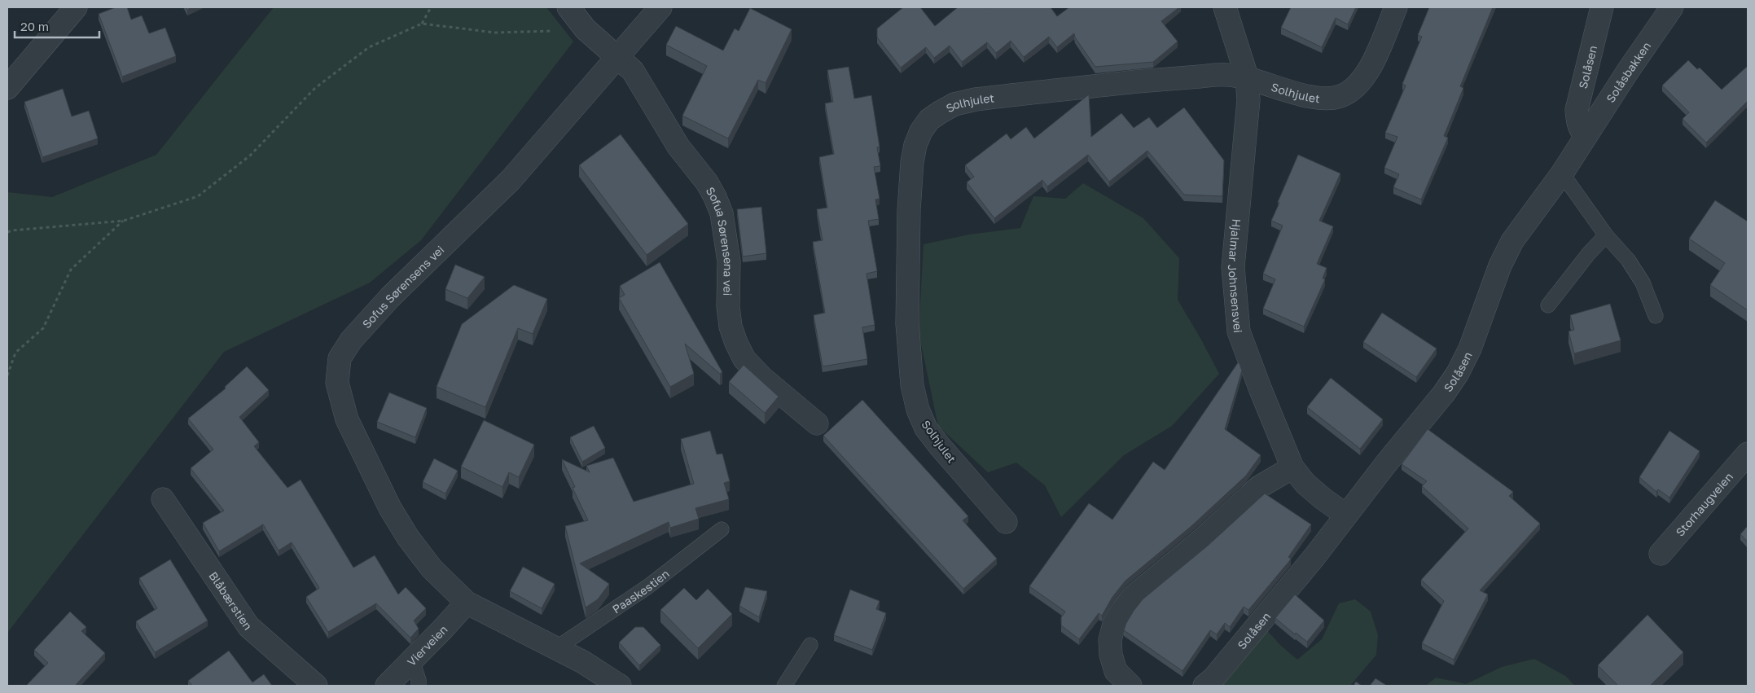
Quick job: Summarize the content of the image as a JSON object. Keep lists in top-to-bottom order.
{
  "streets": {
    "street": [
      "Solåsen",
      "Solåsbakken",
      "Solhjulet",
      "Sofua Sørensena vei",
      "Hjalmar Johnsensvei",
      "Sofus Sørensens vei",
      "Storhaugveien",
      "Blåbærstien",
      "Vierveien"
    ],
    "lane": ["Paaskestien"]
  },
  "crossings": [
    ["Solåsen", "Solåsbakken"],
    ["Solåsen", "Hjalmar Johnsensvei"],
    ["Solhjulet", "Hjalmar Johnsensvei"],
    ["Sofua Sørensena vei", "Sofus Sørensens vei"],
    ["Sofus Sørensens vei", "Vierveien"]
  ],
  "scale_bar": "20 m"
}
